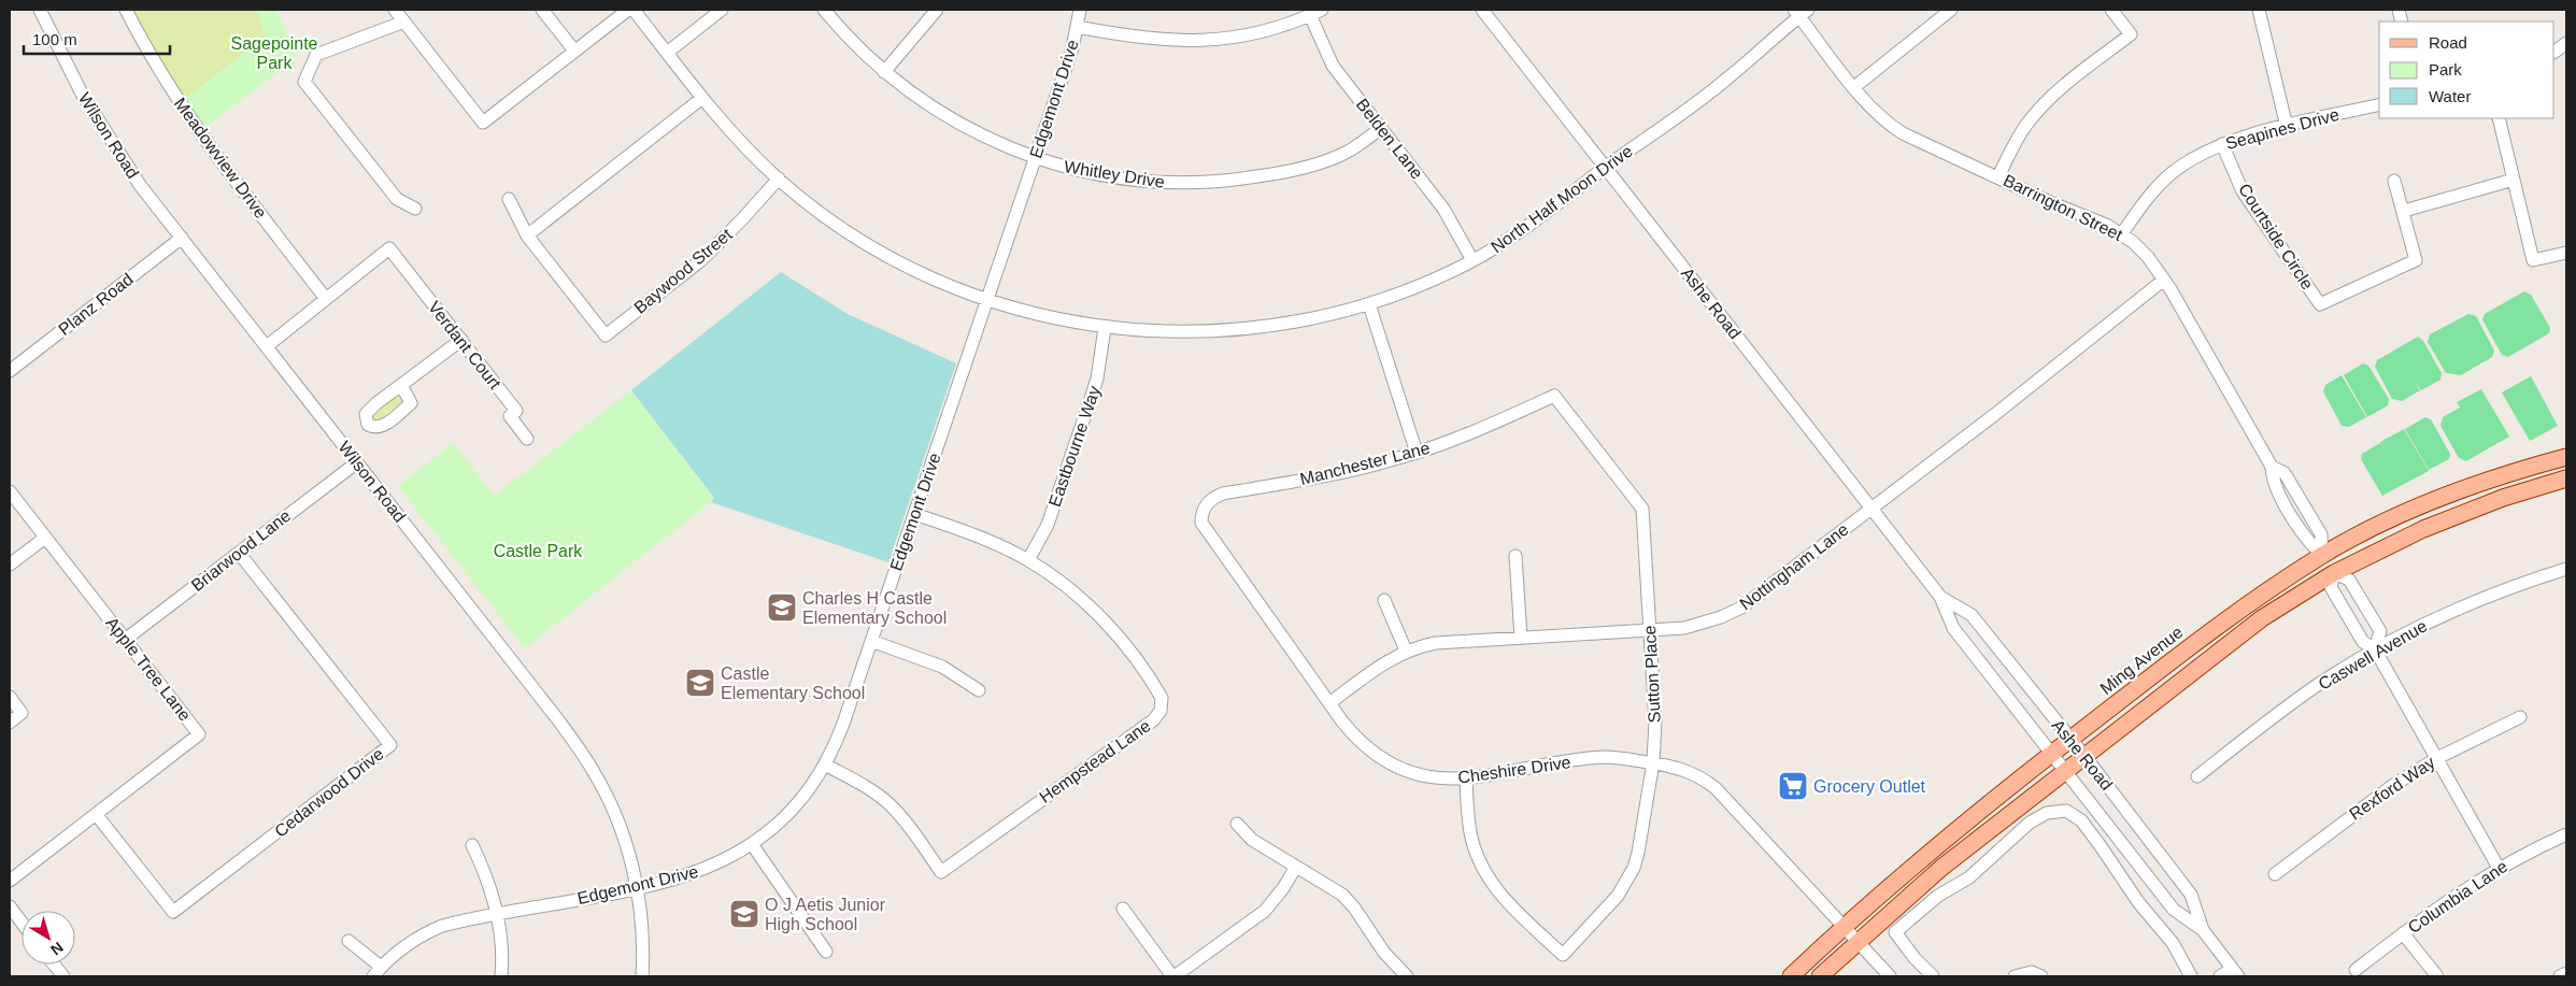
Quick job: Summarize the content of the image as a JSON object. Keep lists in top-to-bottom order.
{
  "streets": {
    "main road": ["Ming Avenue"],
    "street": [
      "Edgemont Drive",
      "Seapines Drive",
      "Wilson Road",
      "Belden Lane",
      "Meadowview Drive",
      "Whitley Drive",
      "North Half Moon Drive",
      "Barrington Street",
      "Courtside Circle",
      "Baywood Street",
      "Ashe Road",
      "Planz Road",
      "Verdant Court",
      "Eastbourne Way",
      "Manchester Lane",
      "Briarwood Lane",
      "Nottingham Lane",
      "Caswell Avenue",
      "Apple Tree Lane",
      "Sutton Place",
      "Hempstead Lane",
      "Cheshire Drive",
      "Rexford Way",
      "Cedarwood Drive",
      "Columbia Lane"
    ]
  },
  "crossings": [
    ["Edgemont Drive", "Wilson Road"],
    ["Edgemont Drive", "Whitley Drive"],
    ["Edgemont Drive", "North Half Moon Drive"],
    ["Edgemont Drive", "Hempstead Lane"],
    ["Seapines Drive", "Barrington Street"],
    ["Seapines Drive", "Courtside Circle"],
    ["Wilson Road", "Planz Road"],
    ["Wilson Road", "Briarwood Lane"],
    ["Belden Lane", "Whitley Drive"],
    ["Belden Lane", "North Half Moon Drive"],
    ["Meadowview Drive", "Verdant Court"],
    ["North Half Moon Drive", "Barrington Street"],
    ["North Half Moon Drive", "Baywood Street"],
    ["North Half Moon Drive", "Ashe Road"],
    ["North Half Moon Drive", "Eastbourne Way"],
    ["Barrington Street", "Nottingham Lane"],
    ["Barrington Street", "Ming Avenue"],
    ["Ashe Road", "Nottingham Lane"],
    ["Ashe Road", "Ming Avenue"],
    ["Eastbourne Way", "Hempstead Lane"],
    ["Manchester Lane", "Sutton Place"],
    ["Manchester Lane", "Cheshire Drive"],
    ["Briarwood Lane", "Apple Tree Lane"],
    ["Briarwood Lane", "Cedarwood Drive"],
    ["Nottingham Lane", "Sutton Place"],
    ["Nottingham Lane", "Cheshire Drive"],
    ["Ming Avenue", "Cheshire Drive"],
    ["Apple Tree Lane", "Cedarwood Drive"],
    ["Sutton Place", "Cheshire Drive"]
  ],
  "parks": ["Sagepointe Park", "Castle Park"],
  "places": {
    "school or university": ["Charles H Castle Elementary School", "Castle Elementary School", "O J Aetis Junior High School"],
    "supermarket": ["Grocery Outlet"]
  },
  "legend": ["Road", "Park", "Water"],
  "scale_bar": "100 m",
  "north": "bottom right"
}
